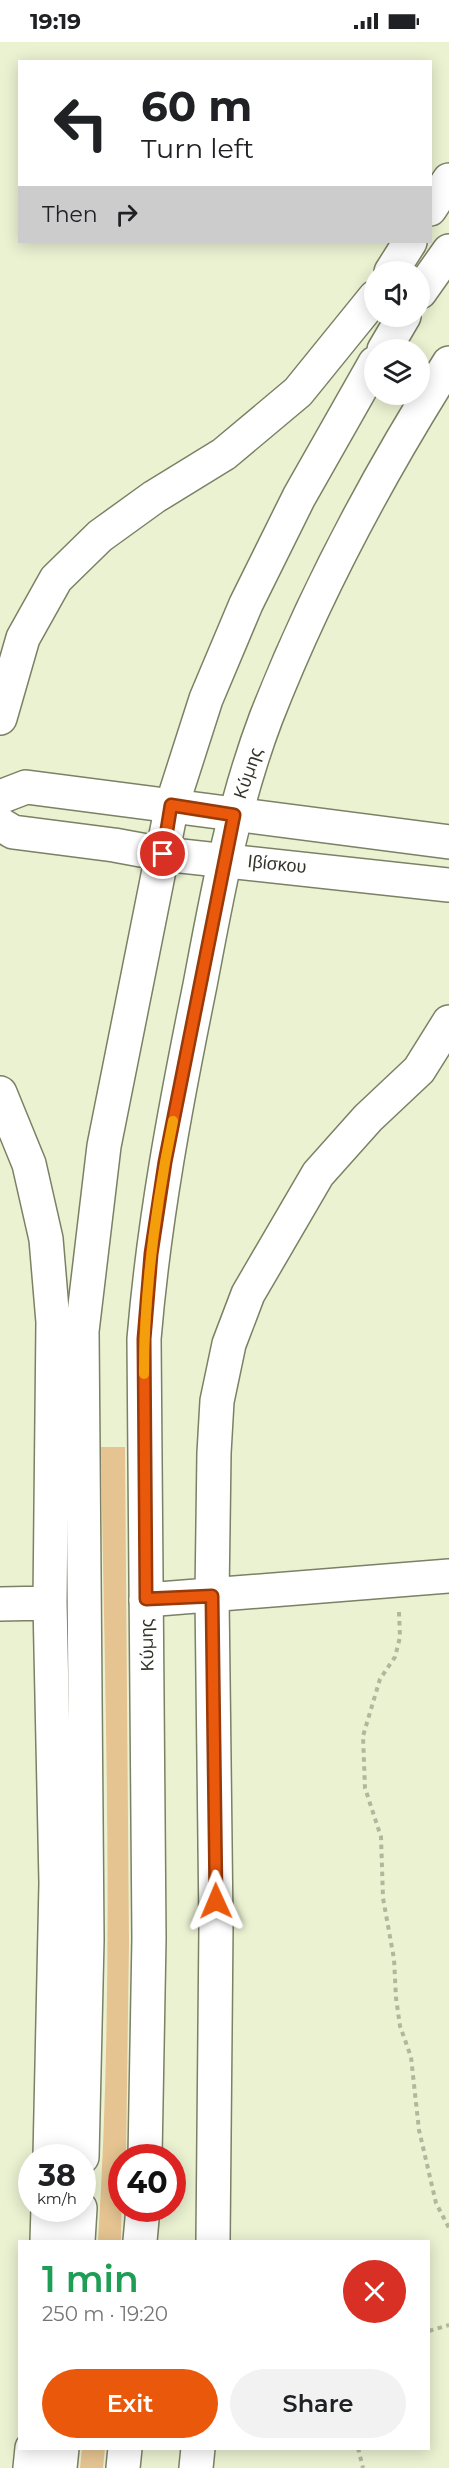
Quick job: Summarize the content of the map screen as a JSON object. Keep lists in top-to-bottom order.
{
  "streets": {
    "street": ["Κύμης", "Ιβίσκου"]
  },
  "crossings": [
    ["Κύμης", "Ιβίσκου"]
  ],
  "page": {
    "status": "19:19",
    "turn": ["60 m", "Turn left"],
    "then": "Then",
    "speed": "38 km/h",
    "limit": "40",
    "heading": ["1 min", "250 m · 19:20"],
    "buttons": ["Exit", "Share"]
  }
}
